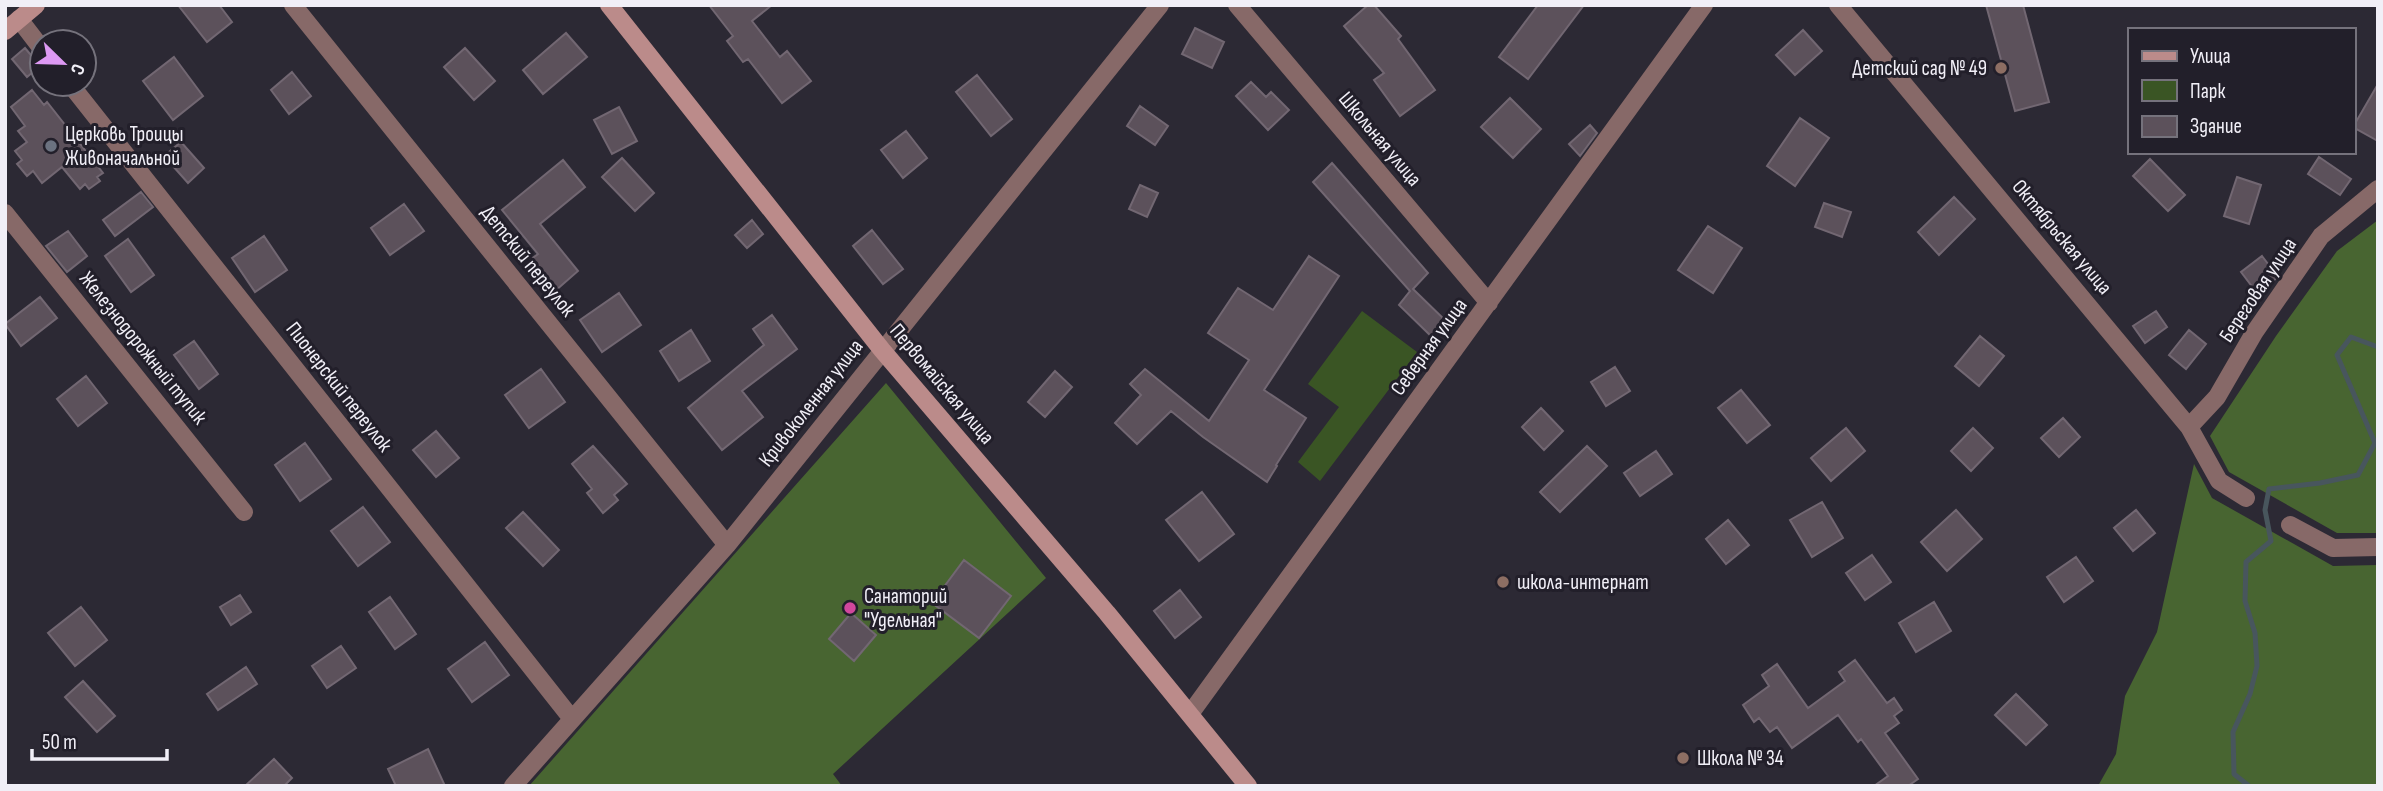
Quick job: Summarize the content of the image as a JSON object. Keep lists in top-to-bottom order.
{
  "streets": {
    "main road": ["Первомайская улица"],
    "street": [
      "Школьная улица",
      "Октябрьская улица",
      "Детский переулок",
      "Береговая улица",
      "Северная улица",
      "Железнодорожный тупик",
      "Пионерский переулок",
      "Кривоколенная улица"
    ]
  },
  "crossings": [
    ["Школьная улица", "Северная улица"],
    ["Октябрьская улица", "Береговая улица"],
    ["Детский переулок", "Кривоколенная улица"],
    ["Северная улица", "Первомайская улица"],
    ["Первомайская улица", "Кривоколенная улица"],
    ["Пионерский переулок", "Кривоколенная улица"]
  ],
  "places": [
    "Детский сад № 49",
    "Церковь Троицы Живоначальной",
    "школа-интернат",
    "Санаторий \"Удельная\"",
    "Школа № 34"
  ],
  "legend": ["Улица", "Парк", "Здание"],
  "scale_bar": "50 m",
  "north": "bottom right"
}
